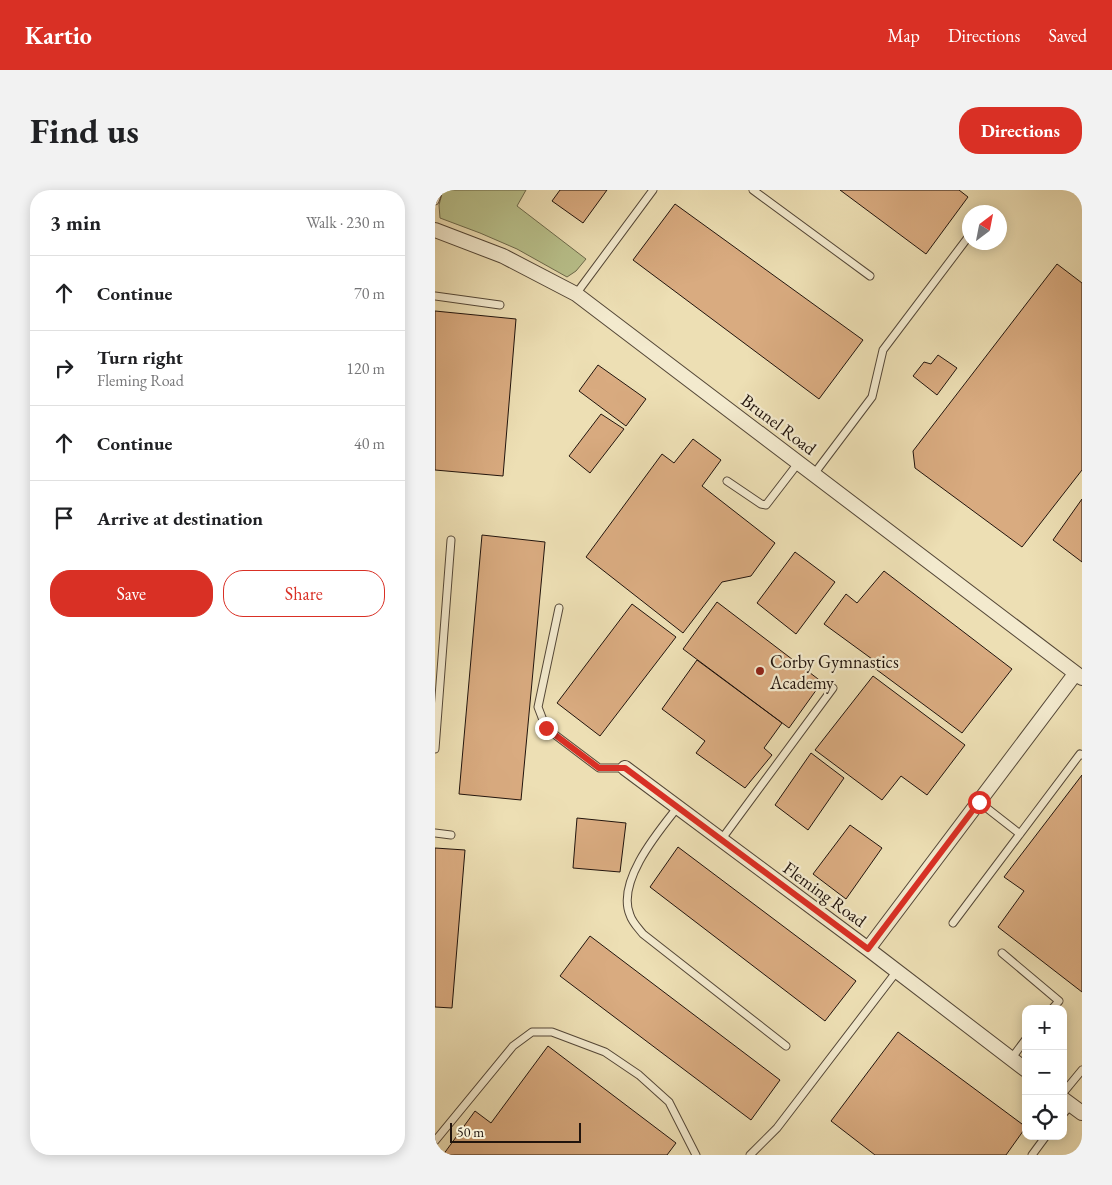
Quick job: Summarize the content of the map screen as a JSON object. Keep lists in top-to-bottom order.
{
  "streets": {
    "street": ["Brunel Road", "Fleming Road"]
  },
  "places": ["Corby Gymnastics Academy"],
  "scale_bar": "50 m",
  "north": "top right",
  "page": {
    "header": "Kartio",
    "nav": ["Map", "Directions", "Saved"],
    "buttons": [
      "Directions",
      ["Save", "Share"]
    ],
    "title": "Find us",
    "heading": ["3 min", "Walk · 230 m"],
    "list": [
      ["Continue", "70 m"],
      ["Turn right", "Fleming Road", "120 m"],
      ["Continue", "40 m"],
      "Arrive at destination"
    ],
    "map_buttons": ["+", "−"],
    "scale": "50 m"
  }
}
